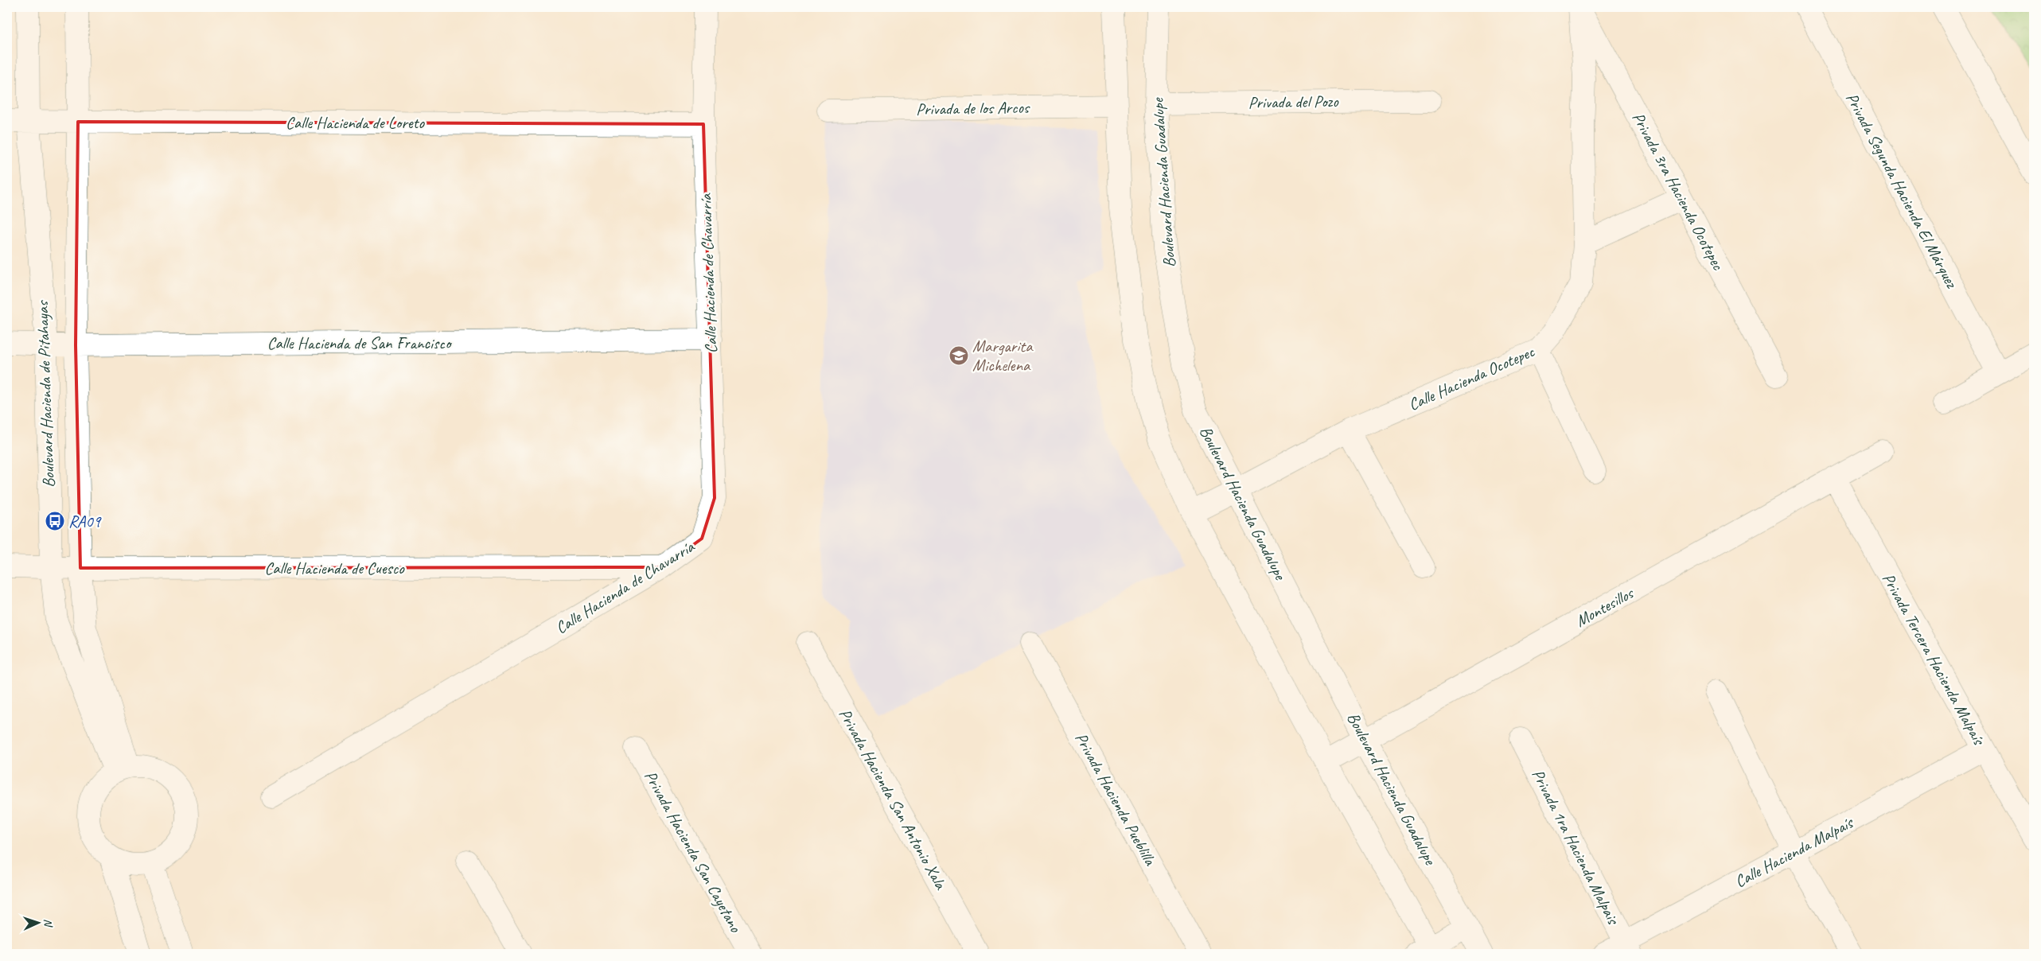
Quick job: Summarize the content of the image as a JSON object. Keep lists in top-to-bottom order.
{
  "streets": {
    "street": [
      "Privada del Pozo",
      "Privada de los Arcos",
      "Calle Hacienda de Loreto",
      "Boulevard Hacienda Guadalupe",
      "Privada Segunda Hacienda El Márquez",
      "Privada 3ra Hacienda Ocotepec",
      "Calle Hacienda de Chavarría",
      "Calle Hacienda de San Francisco",
      "Calle Hacienda Ocotepec",
      "Boulevard Hacienda de Pitahayas",
      "Calle Hacienda de Cuesco",
      "Montesillos",
      "Privada Tercera Hacienda Malpaís",
      "Privada Hacienda San Antonio Xala",
      "Privada Hacienda Pueblilla",
      "Privada 1ra Hacienda Malpais",
      "Privada Hacienda San Cayetano",
      "Calle Hacienda Malpaís"
    ]
  },
  "crossings": [
    ["Privada del Pozo", "Boulevard Hacienda Guadalupe"],
    ["Calle Hacienda de Loreto", "Calle Hacienda de Chavarría"],
    ["Calle Hacienda de Loreto", "Boulevard Hacienda de Pitahayas"],
    ["Boulevard Hacienda Guadalupe", "Calle Hacienda Ocotepec"],
    ["Boulevard Hacienda Guadalupe", "Montesillos"],
    ["Privada 3ra Hacienda Ocotepec", "Calle Hacienda Ocotepec"],
    ["Calle Hacienda de Chavarría", "Calle Hacienda de San Francisco"],
    ["Calle Hacienda de Chavarría", "Calle Hacienda de Cuesco"],
    ["Calle Hacienda de San Francisco", "Boulevard Hacienda de Pitahayas"],
    ["Boulevard Hacienda de Pitahayas", "Calle Hacienda de Cuesco"],
    ["Montesillos", "Privada Tercera Hacienda Malpaís"],
    ["Privada Tercera Hacienda Malpaís", "Calle Hacienda Malpaís"],
    ["Privada 1ra Hacienda Malpais", "Calle Hacienda Malpaís"]
  ],
  "places": {
    "school or university": ["Margarita Michelena"],
    "bus stop": ["RA09"]
  },
  "north": "right"
}
